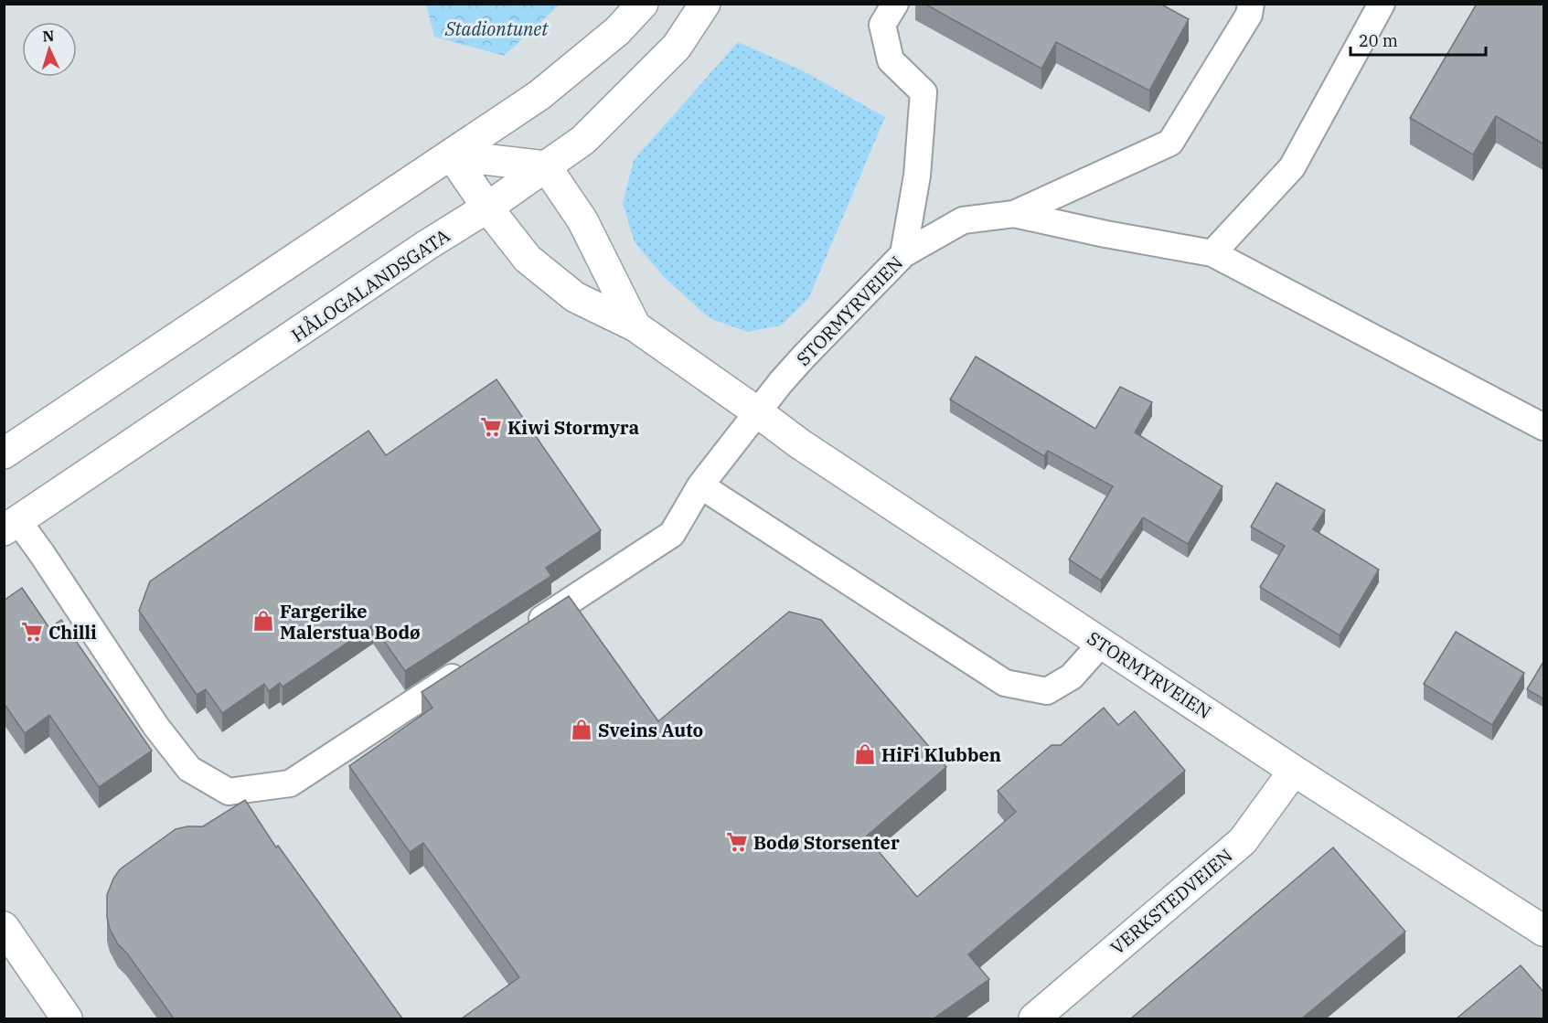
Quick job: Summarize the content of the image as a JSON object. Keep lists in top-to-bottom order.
{
  "streets": {
    "street": ["HÅLOGALANDSGATA", "STORMYRVEIEN", "VERKSTEDVEIEN"]
  },
  "crossings": [
    ["HÅLOGALANDSGATA", "STORMYRVEIEN"],
    ["STORMYRVEIEN", "VERKSTEDVEIEN"]
  ],
  "parks": ["Stadiontunet"],
  "places": {
    "supermarket": ["Kiwi Stormyra", "Chilli", "Bodø Storsenter"],
    "shop": ["Fargerike Malerstua Bodø", "Sveins Auto", "HiFi Klubben"]
  },
  "scale_bar": "20 m",
  "north": "top"
}
